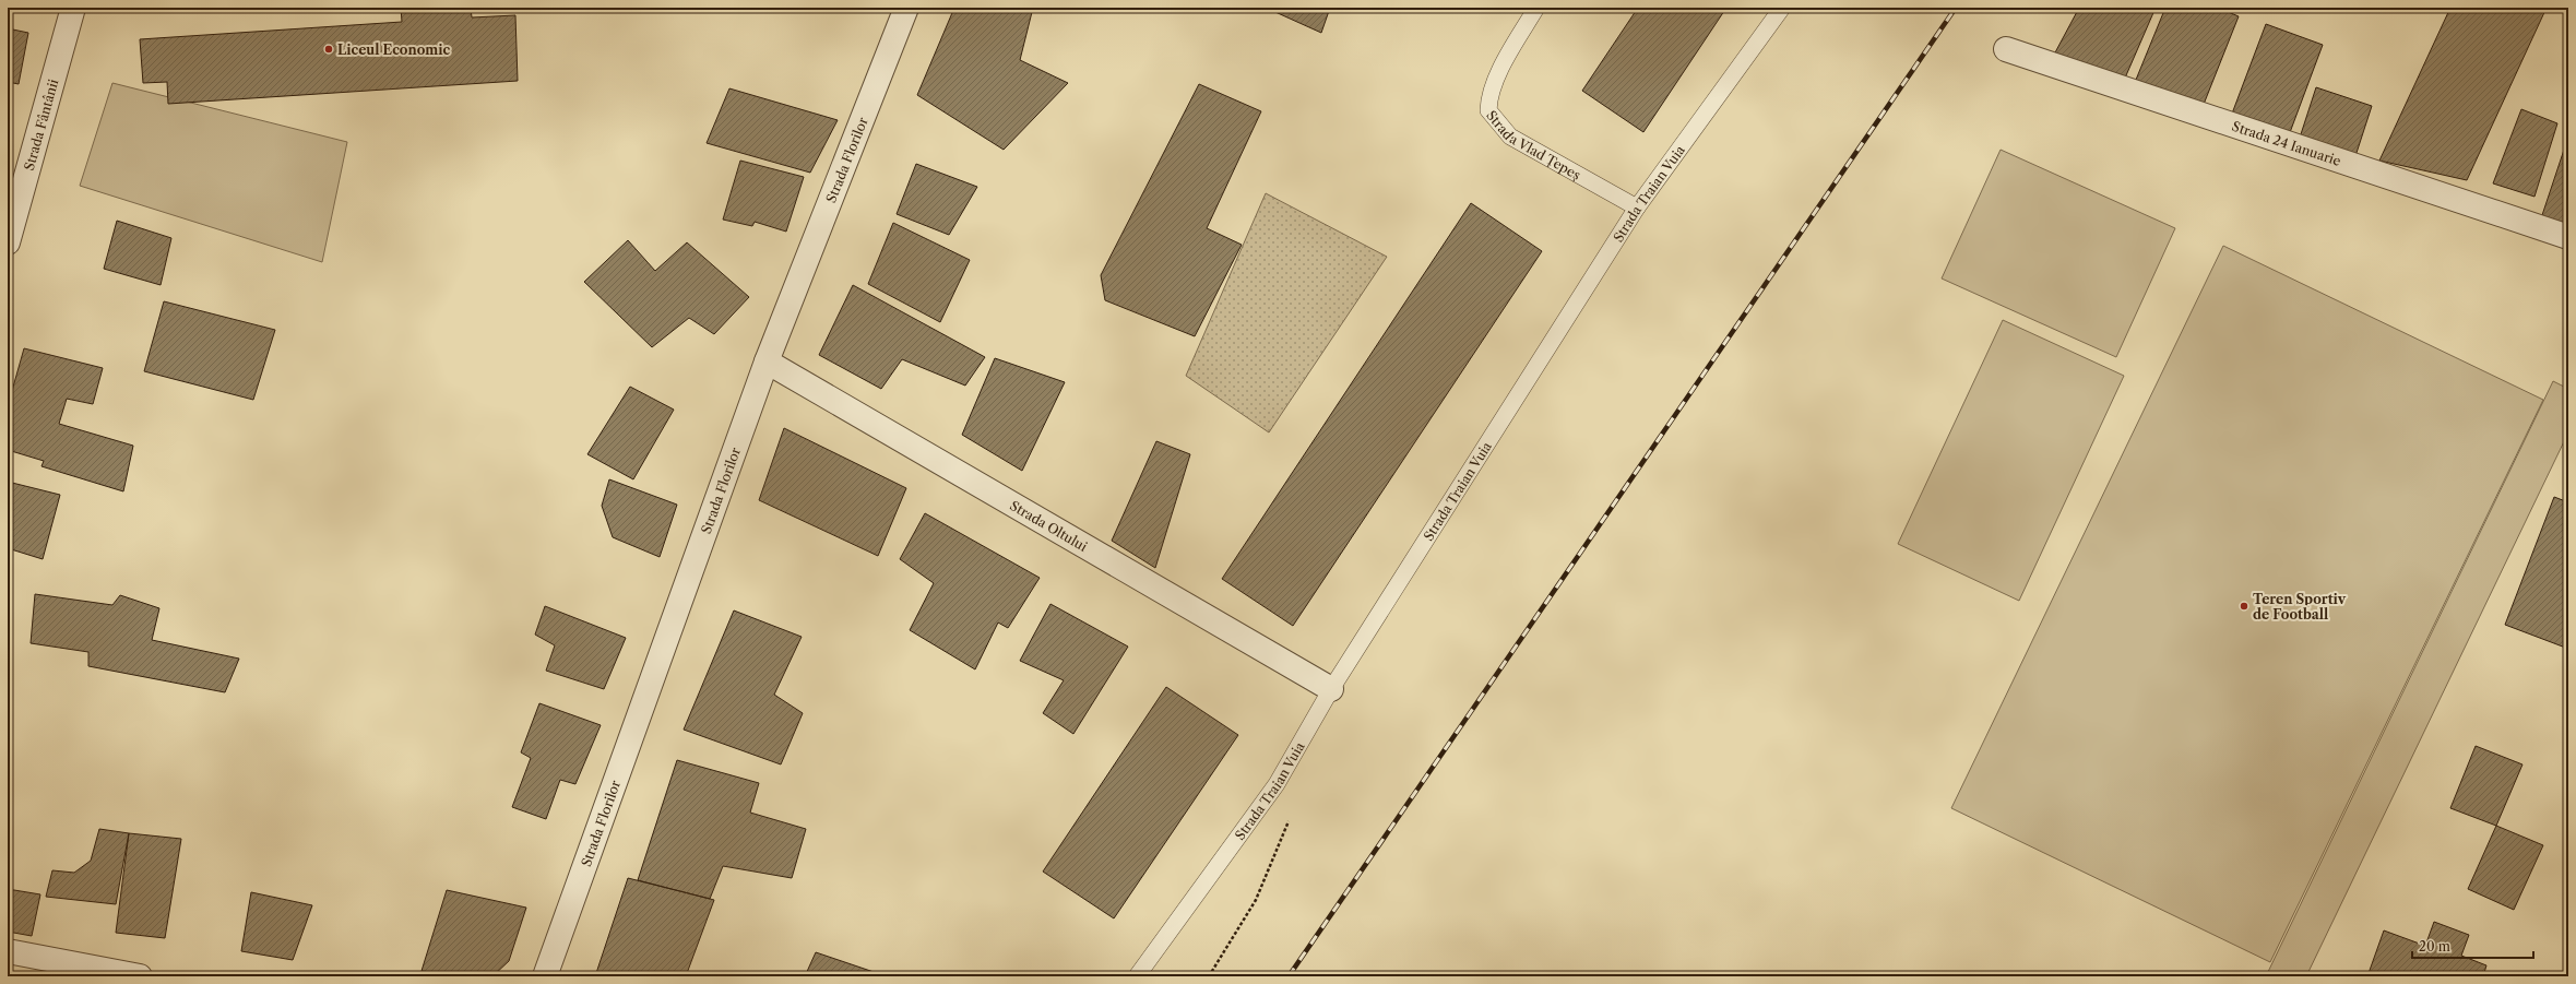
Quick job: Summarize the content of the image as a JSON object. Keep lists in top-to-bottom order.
{
  "streets": {
    "street": [
      "Strada Fântânii",
      "Strada 24 Ianuarie",
      "Strada Florilor",
      "Strada Oltului"
    ],
    "lane": ["Strada Vlad Țepeș", "Strada Traian Vuia"]
  },
  "crossings": [
    ["Strada Vlad Țepeș", "Strada Traian Vuia"],
    ["Strada Florilor", "Strada Oltului"],
    ["Strada Traian Vuia", "Strada Oltului"]
  ],
  "places": ["Liceul Economic", "Teren Sportiv de Football"],
  "scale_bar": "20 m"
}
